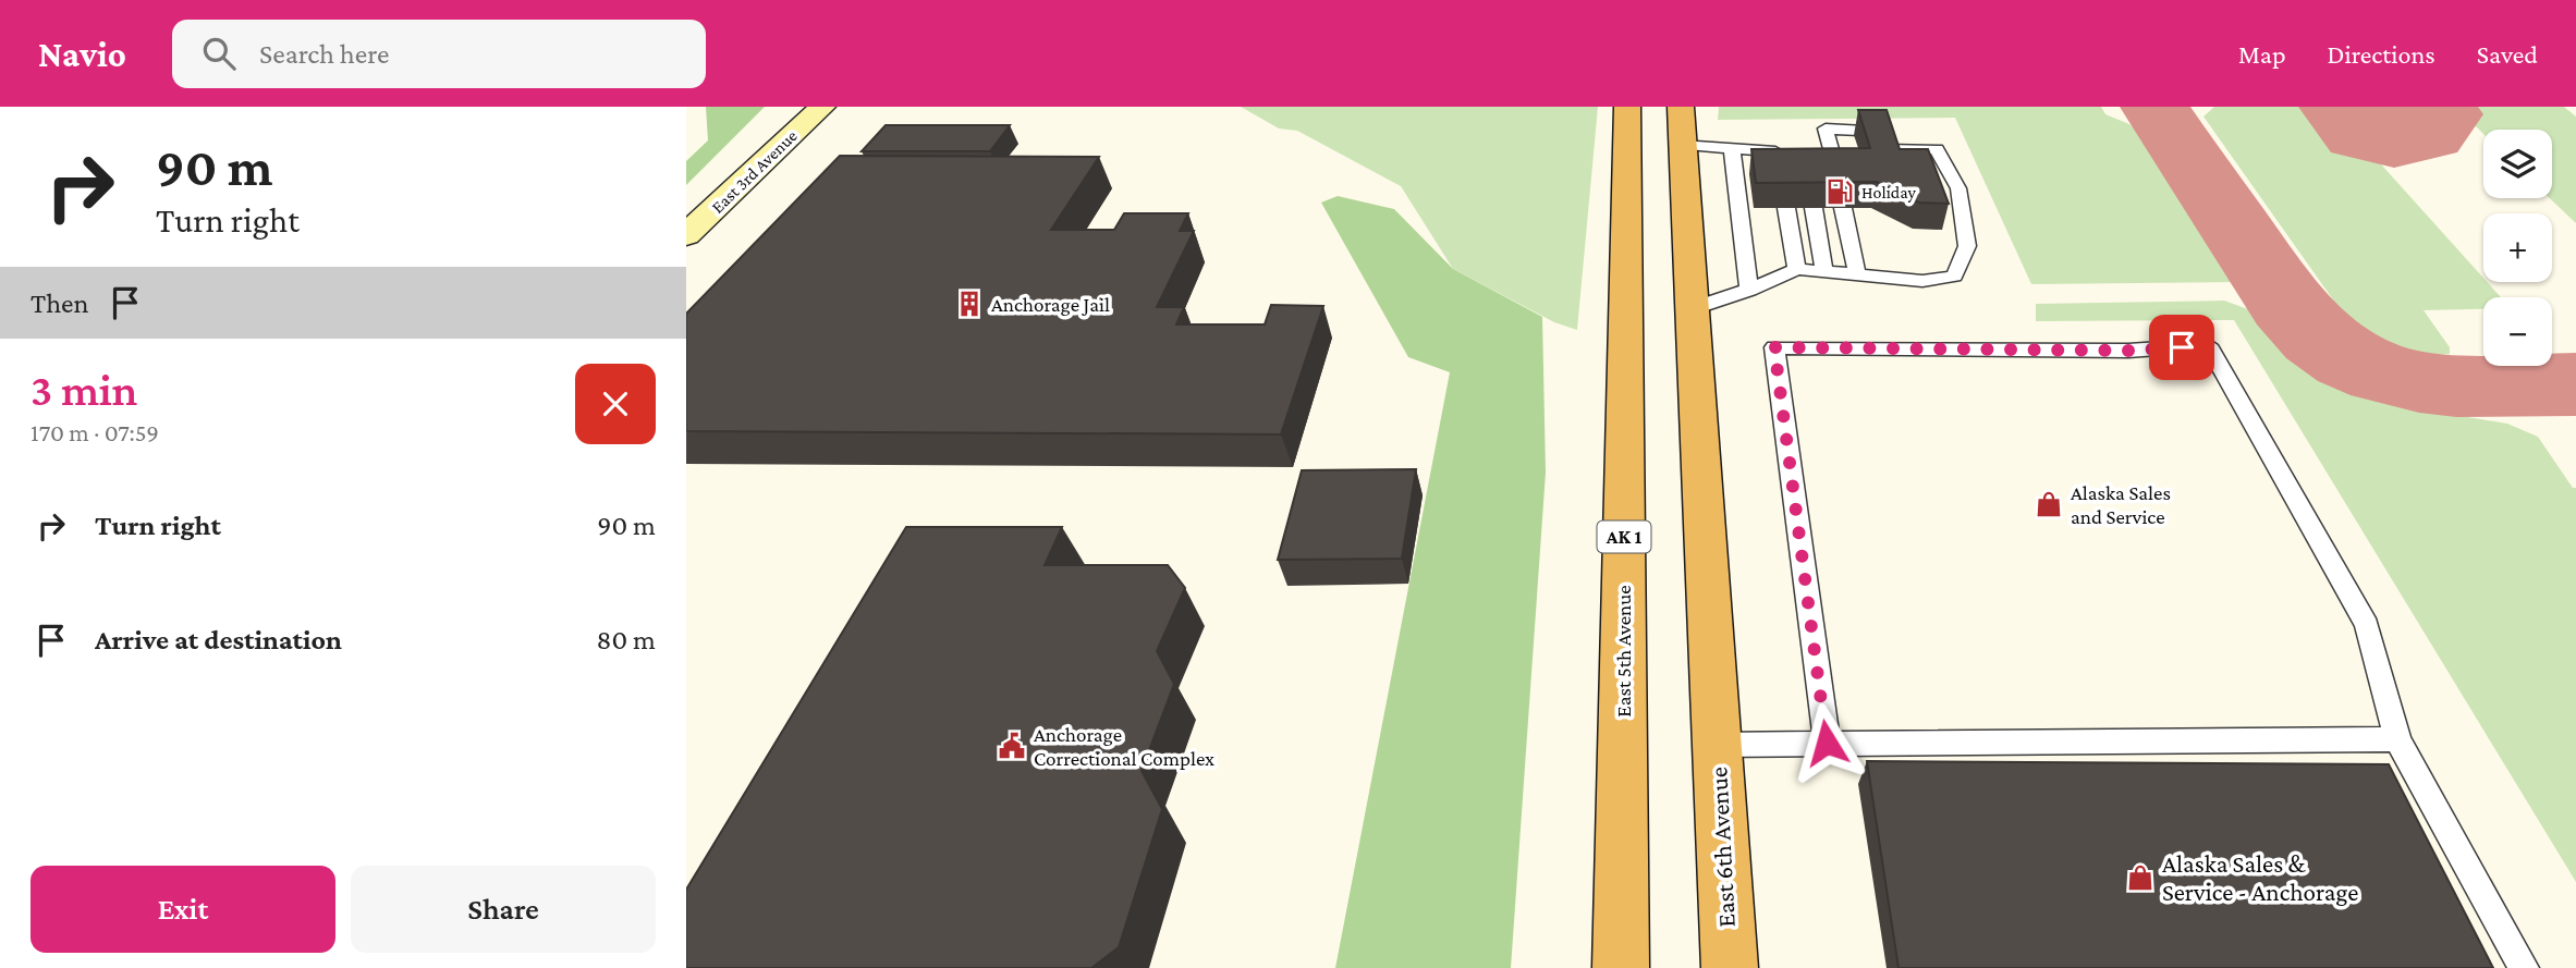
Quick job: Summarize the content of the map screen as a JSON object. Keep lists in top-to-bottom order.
{
  "streets": {
    "highway": ["AK 1", "East 5th Avenue", "East 6th Avenue"],
    "main road": ["East 3rd Avenue"]
  },
  "places": {
    "fuel station": ["Holiday"],
    "building": ["Anchorage Jail"],
    "shop": ["Alaska Sales and Service", "Alaska Sales & Service - Anchorage"],
    "public building": ["Anchorage Correctional Complex"]
  },
  "page": {
    "header": "Navio",
    "search": "Search here",
    "nav": ["Map", "Directions", "Saved"],
    "turn": ["90 m", "Turn right"],
    "map_buttons": ["+", "−"],
    "then": "Then",
    "heading": ["3 min", "170 m · 07:59"],
    "list": [
      {
        "name": "Turn right",
        "value": "90 m"
      },
      {
        "name": "Arrive at destination",
        "value": "80 m"
      }
    ],
    "buttons": ["Exit", "Share"]
  }
}
